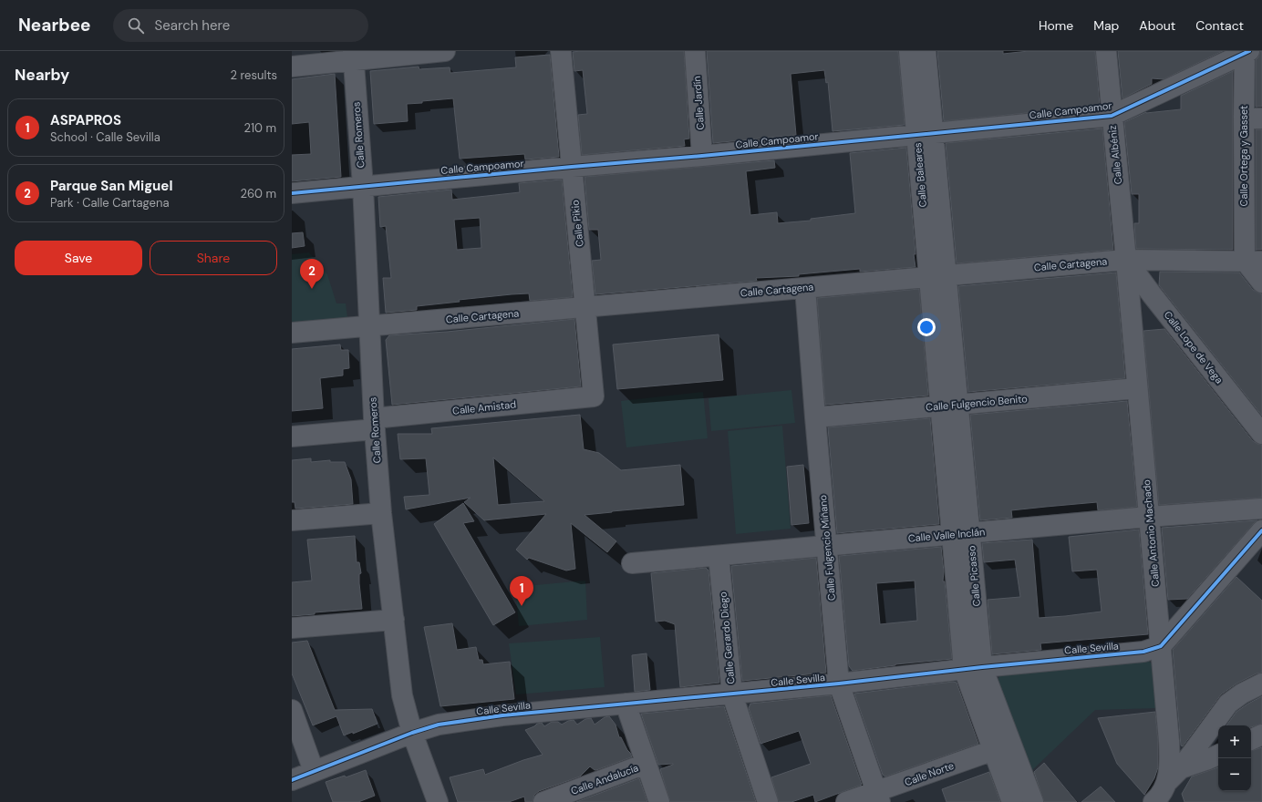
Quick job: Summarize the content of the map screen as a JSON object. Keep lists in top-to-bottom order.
{
  "streets": {
    "street": [
      "Calle Jardín",
      "Calle Campoamor",
      "Calle Romeros",
      "Calle Albéniz",
      "Calle Ortega y Gasset",
      "Calle Baleares",
      "Calle Pikio",
      "Calle Cartagena",
      "Calle Lope de Vega",
      "Calle Fulgencio Benito",
      "Calle Amistad",
      "Calle Antonio Machado",
      "Calle Valle Inclán",
      "Calle Fulgencio Miñano",
      "Calle Picasso",
      "Calle Gerardo Diego",
      "Calle Sevilla",
      "Calle Norte",
      "Calle Andalucía"
    ]
  },
  "crossings": [
    ["Calle Jardín", "Calle Campoamor"],
    ["Calle Campoamor", "Calle Romeros"],
    ["Calle Campoamor", "Calle Albéniz"],
    ["Calle Campoamor", "Calle Ortega y Gasset"],
    ["Calle Campoamor", "Calle Baleares"],
    ["Calle Campoamor", "Calle Pikio"],
    ["Calle Romeros", "Calle Cartagena"],
    ["Calle Romeros", "Calle Amistad"],
    ["Calle Romeros", "Calle Sevilla"],
    ["Calle Albéniz", "Calle Cartagena"],
    ["Calle Albéniz", "Calle Lope de Vega"],
    ["Calle Albéniz", "Calle Antonio Machado"],
    ["Calle Ortega y Gasset", "Calle Cartagena"],
    ["Calle Baleares", "Calle Cartagena"],
    ["Calle Baleares", "Calle Picasso"],
    ["Calle Pikio", "Calle Cartagena"],
    ["Calle Pikio", "Calle Amistad"],
    ["Calle Cartagena", "Calle Lope de Vega"],
    ["Calle Cartagena", "Calle Antonio Machado"],
    ["Calle Cartagena", "Calle Fulgencio Miñano"],
    ["Calle Cartagena", "Calle Picasso"],
    ["Calle Lope de Vega", "Calle Antonio Machado"],
    ["Calle Fulgencio Benito", "Calle Antonio Machado"],
    ["Calle Fulgencio Benito", "Calle Fulgencio Miñano"],
    ["Calle Fulgencio Benito", "Calle Picasso"],
    ["Calle Antonio Machado", "Calle Valle Inclán"],
    ["Calle Antonio Machado", "Calle Sevilla"],
    ["Calle Valle Inclán", "Calle Fulgencio Miñano"],
    ["Calle Valle Inclán", "Calle Picasso"],
    ["Calle Valle Inclán", "Calle Gerardo Diego"],
    ["Calle Fulgencio Miñano", "Calle Sevilla"],
    ["Calle Fulgencio Miñano", "Calle Norte"],
    ["Calle Picasso", "Calle Sevilla"],
    ["Calle Picasso", "Calle Norte"],
    ["Calle Gerardo Diego", "Calle Sevilla"]
  ],
  "page": {
    "header": "Nearbee",
    "search": "Search here",
    "nav": [
      "Home",
      "Map",
      "About",
      "Contact"
    ],
    "heading": ["Nearby", "2 results"],
    "list": [
      {
        "mark": "1",
        "name": "ASPAPROS",
        "note": "School · Calle Sevilla",
        "value": "210 m"
      },
      {
        "mark": "2",
        "name": "Parque San Miguel",
        "note": "Park · Calle Cartagena",
        "value": "260 m"
      }
    ],
    "buttons": ["Save", "Share"],
    "pins": ["2", "1"],
    "map_buttons": ["+", "−"]
  }
}
